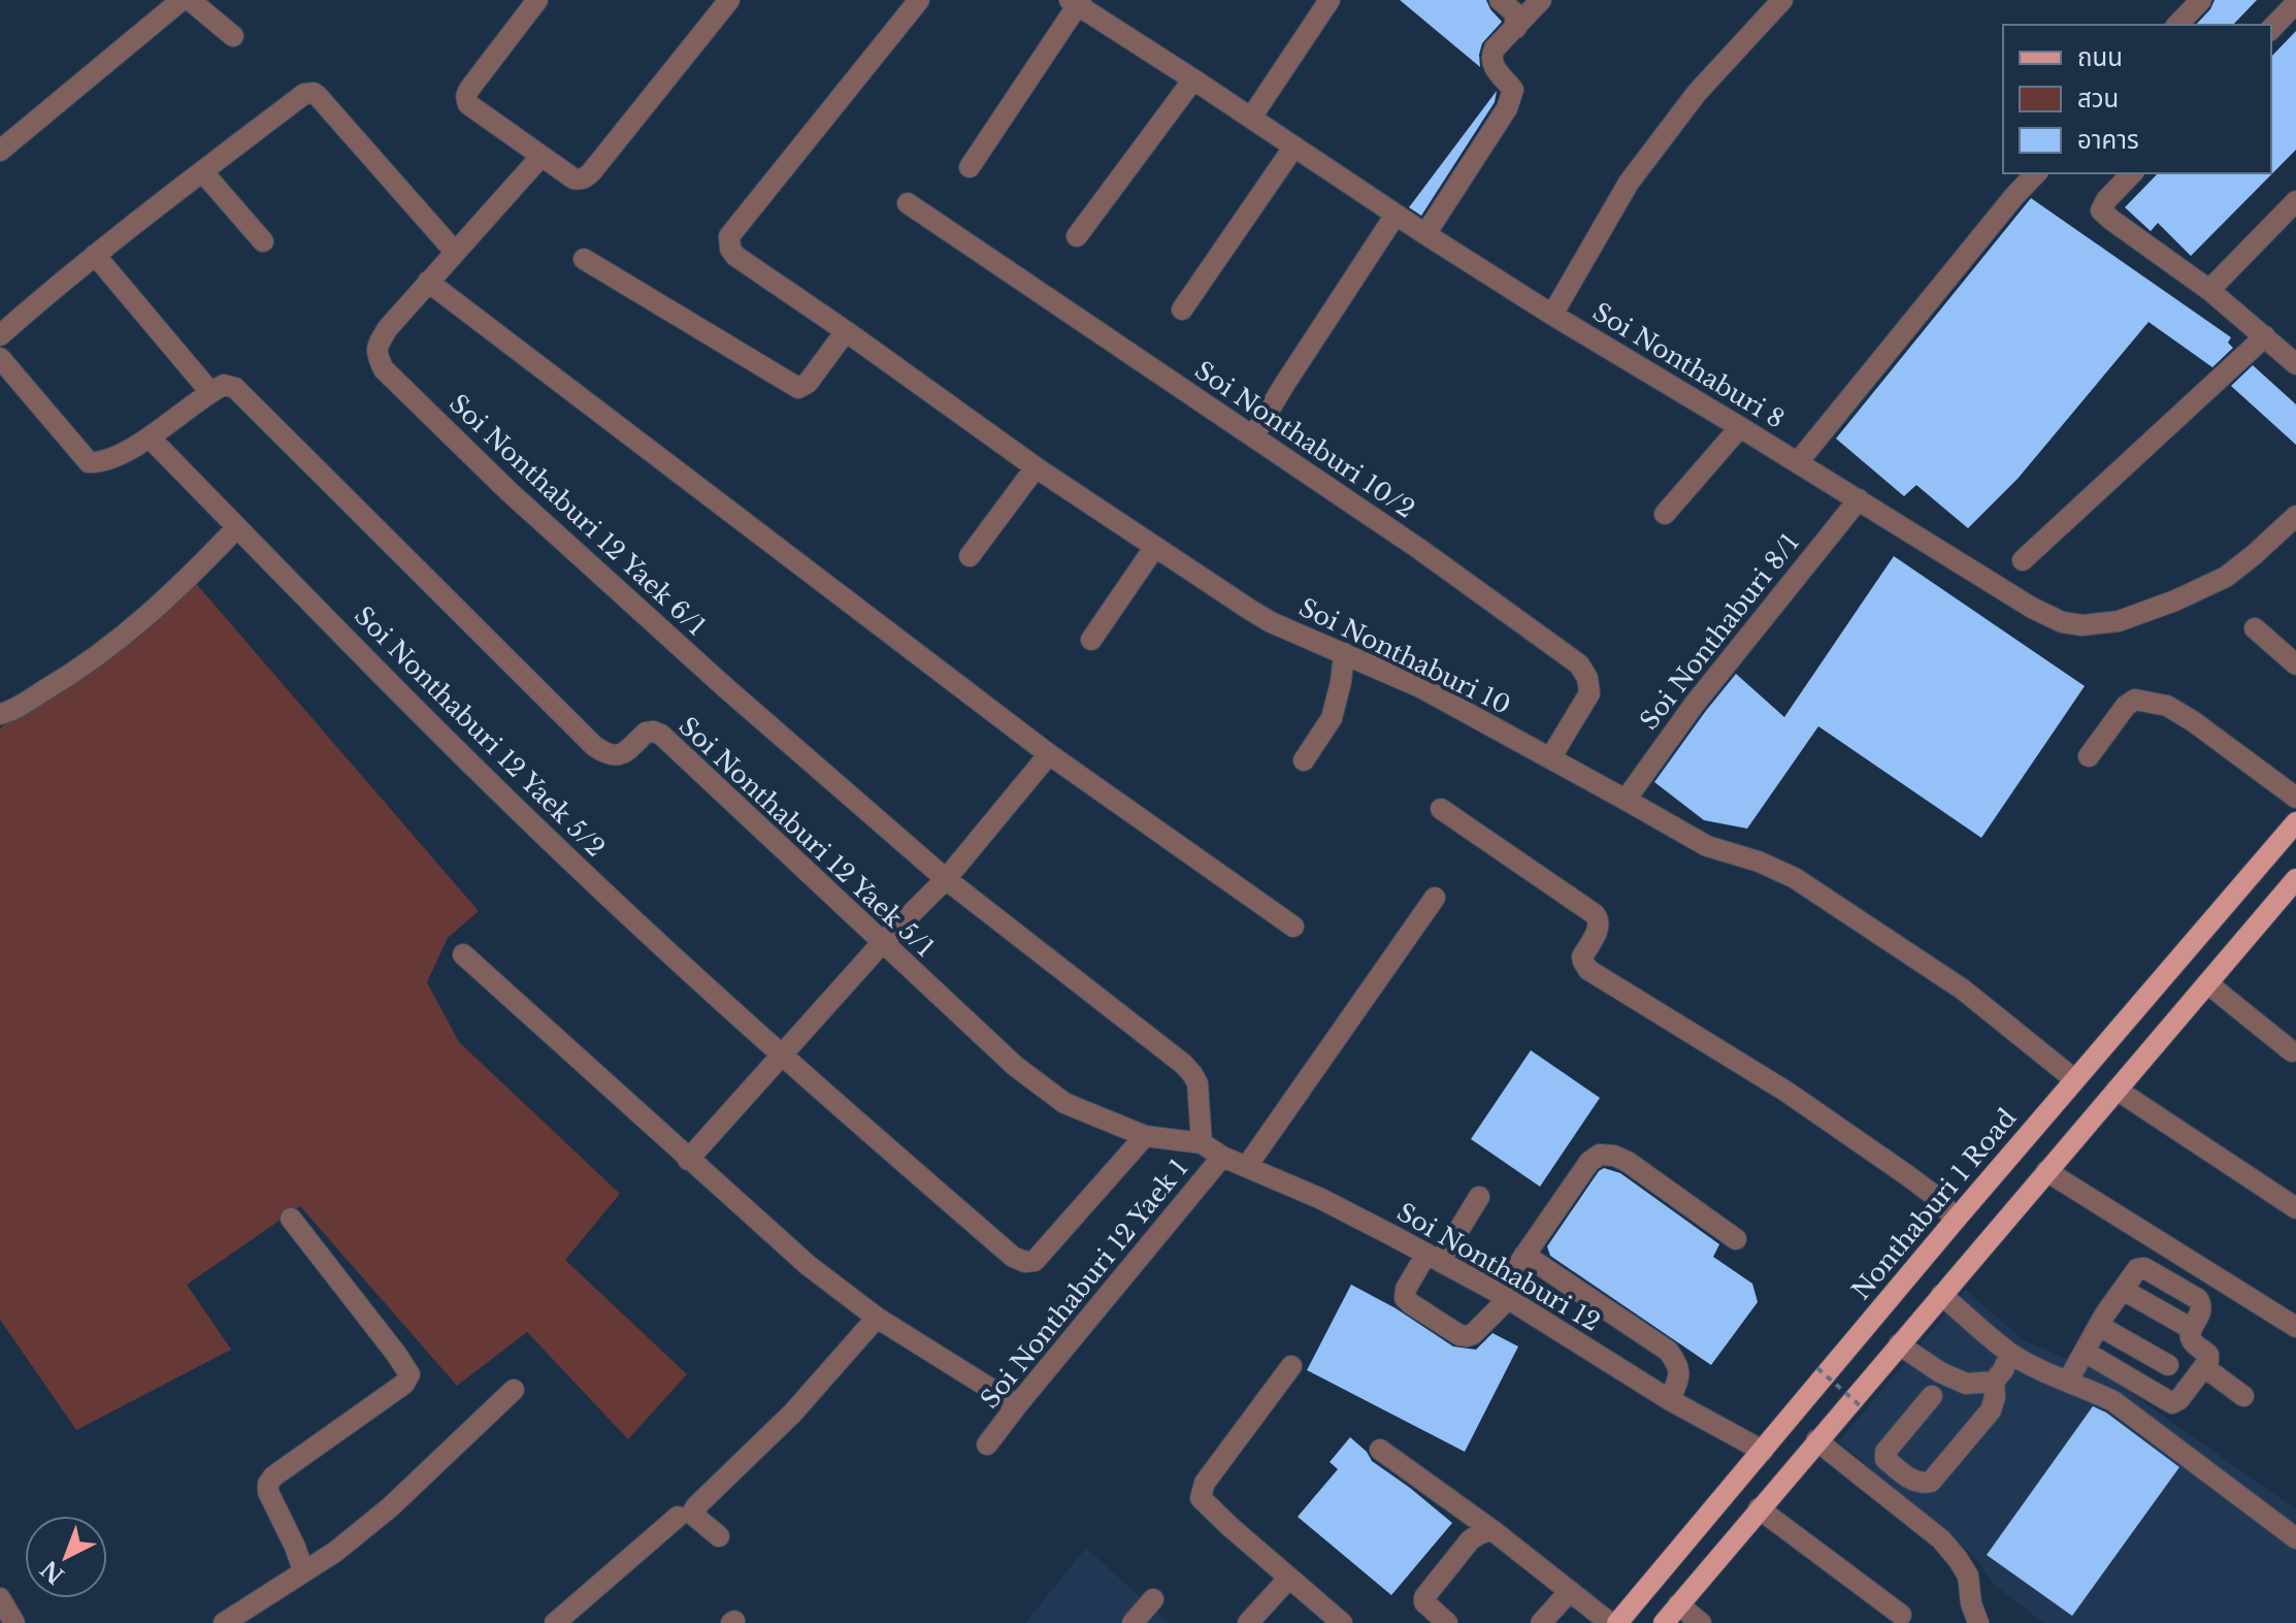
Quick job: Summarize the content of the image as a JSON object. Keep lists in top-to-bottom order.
{
  "streets": {
    "main road": ["Nonthaburi 1 Road"],
    "street": [
      "Soi Nonthaburi 8",
      "Soi Nonthaburi 10/2",
      "Soi Nonthaburi 12 Yaek 6/1",
      "Soi Nonthaburi 8/1",
      "Soi Nonthaburi 10",
      "Soi Nonthaburi 12 Yaek 5/2",
      "Soi Nonthaburi 12 Yaek 5/1",
      "Soi Nonthaburi 12",
      "Soi Nonthaburi 12 Yaek 1"
    ]
  },
  "crossings": [
    ["Soi Nonthaburi 8", "Soi Nonthaburi 8/1"],
    ["Soi Nonthaburi 10/2", "Soi Nonthaburi 10"],
    ["Soi Nonthaburi 8/1", "Soi Nonthaburi 10"],
    ["Soi Nonthaburi 10", "Nonthaburi 1 Road"],
    ["Soi Nonthaburi 12 Yaek 5/2", "Soi Nonthaburi 12 Yaek 5/1"],
    ["Soi Nonthaburi 12 Yaek 5/1", "Soi Nonthaburi 12"],
    ["Nonthaburi 1 Road", "Soi Nonthaburi 12"],
    ["Soi Nonthaburi 12", "Soi Nonthaburi 12 Yaek 1"]
  ],
  "legend": ["ถนน", "สวน", "อาคาร"],
  "north": "bottom left"
}
